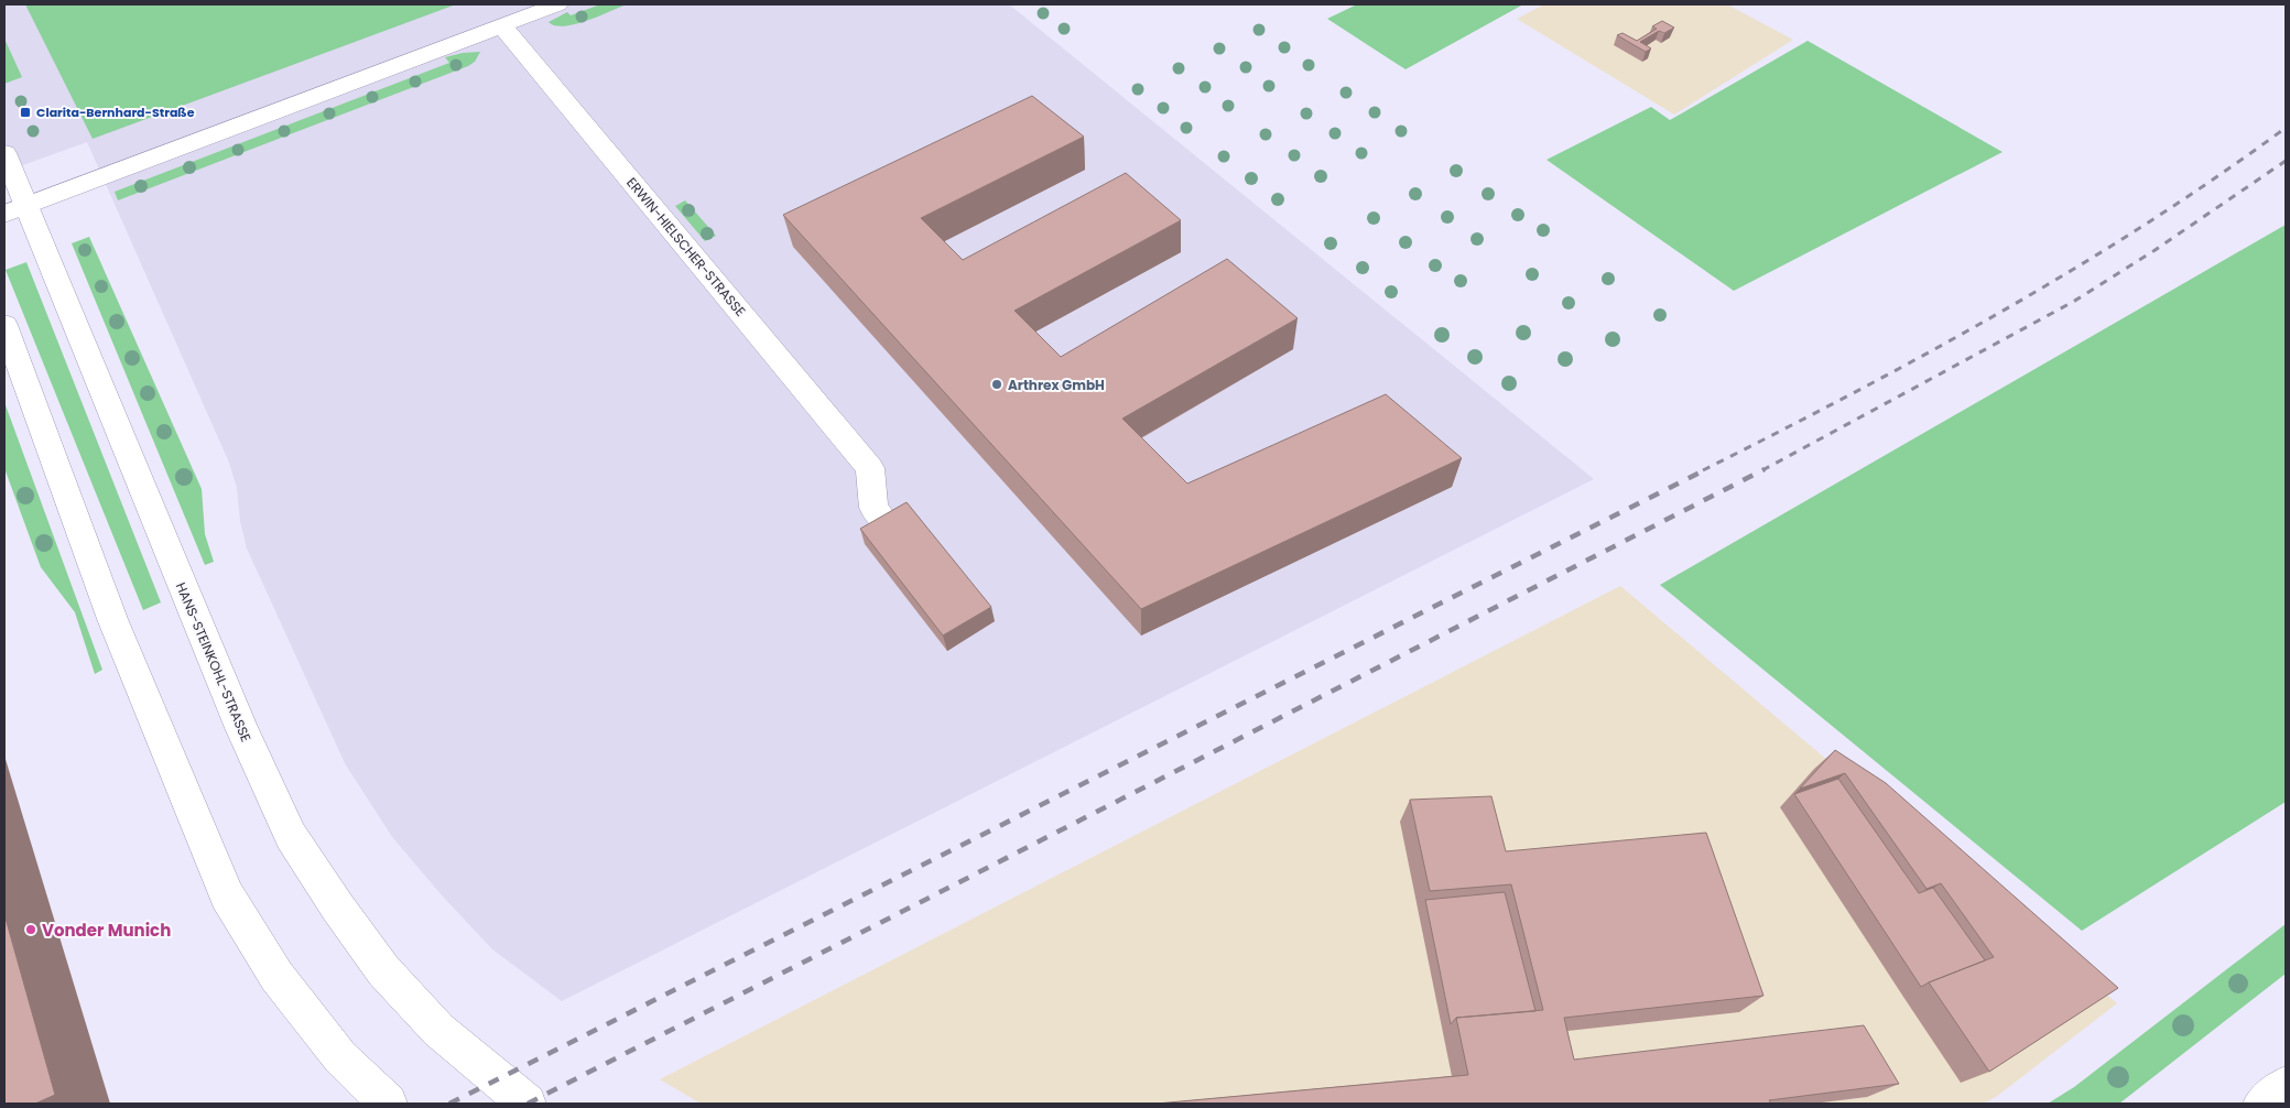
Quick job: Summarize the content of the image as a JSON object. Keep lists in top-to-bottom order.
{
  "streets": {
    "main road": ["ERWIN-HIELSCHER-STRASSE", "HANS-STEINKOHL-STRASSE"]
  },
  "places": {
    "transit": ["Clarita-Bernhard-Straße"],
    "other": ["Arthrex GmbH", "Vonder Munich"]
  }
}
